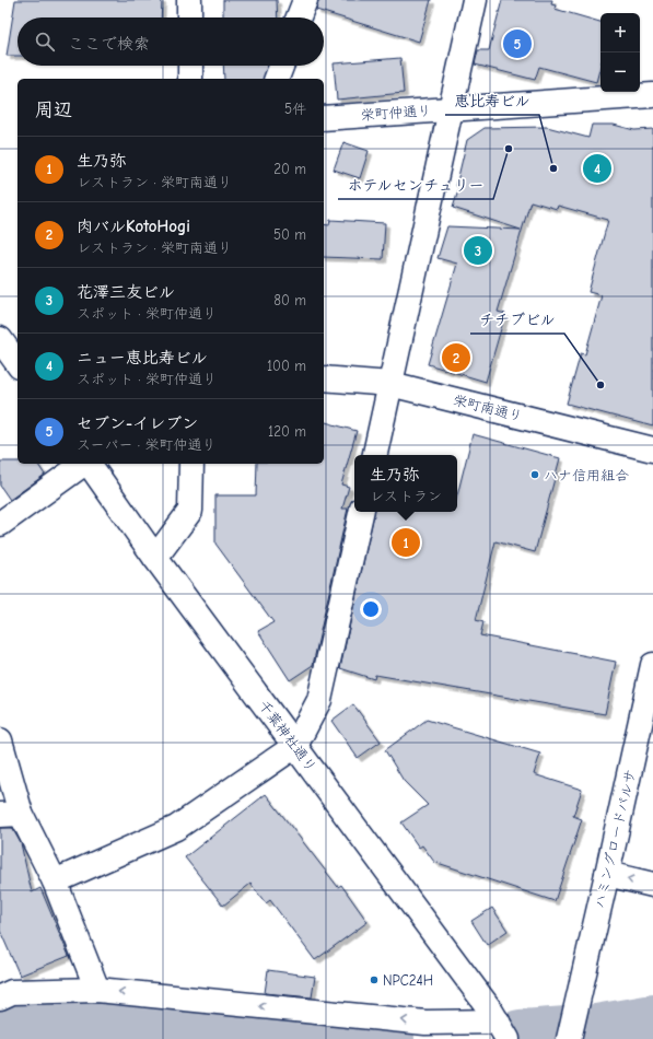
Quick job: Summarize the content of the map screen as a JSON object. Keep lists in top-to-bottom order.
{
  "streets": {
    "street": [
      "栄町仲通り",
      "栄町南通り",
      "千葉神社通り",
      "ハミングロードパルサ"
    ]
  },
  "places": [
    "ホテルセンチュリー",
    "恵比寿ビル",
    "チチブビル",
    "ハナ信用組合",
    "NPC24H"
  ],
  "page": {
    "map_buttons": ["+", "−"],
    "search": "ここで検索",
    "pins": [
      "5",
      "4",
      "3",
      "2",
      "1"
    ],
    "heading": ["周辺", "5件"],
    "list": [
      {
        "mark": "1",
        "name": "生乃弥",
        "note": "レストラン · 栄町南通り",
        "value": "20 m"
      },
      {
        "mark": "2",
        "name": "肉バルKotoHogi",
        "note": "レストラン · 栄町南通り",
        "value": "50 m"
      },
      {
        "mark": "3",
        "name": "花澤三友ビル",
        "note": "スポット · 栄町仲通り",
        "value": "80 m"
      },
      {
        "mark": "4",
        "name": "ニュー恵比寿ビル",
        "note": "スポット · 栄町仲通り",
        "value": "100 m"
      },
      {
        "mark": "5",
        "name": "セブン-イレブン",
        "note": "スーパー · 栄町仲通り",
        "value": "120 m"
      }
    ],
    "popup": ["生乃弥", "レストラン"]
  }
}
